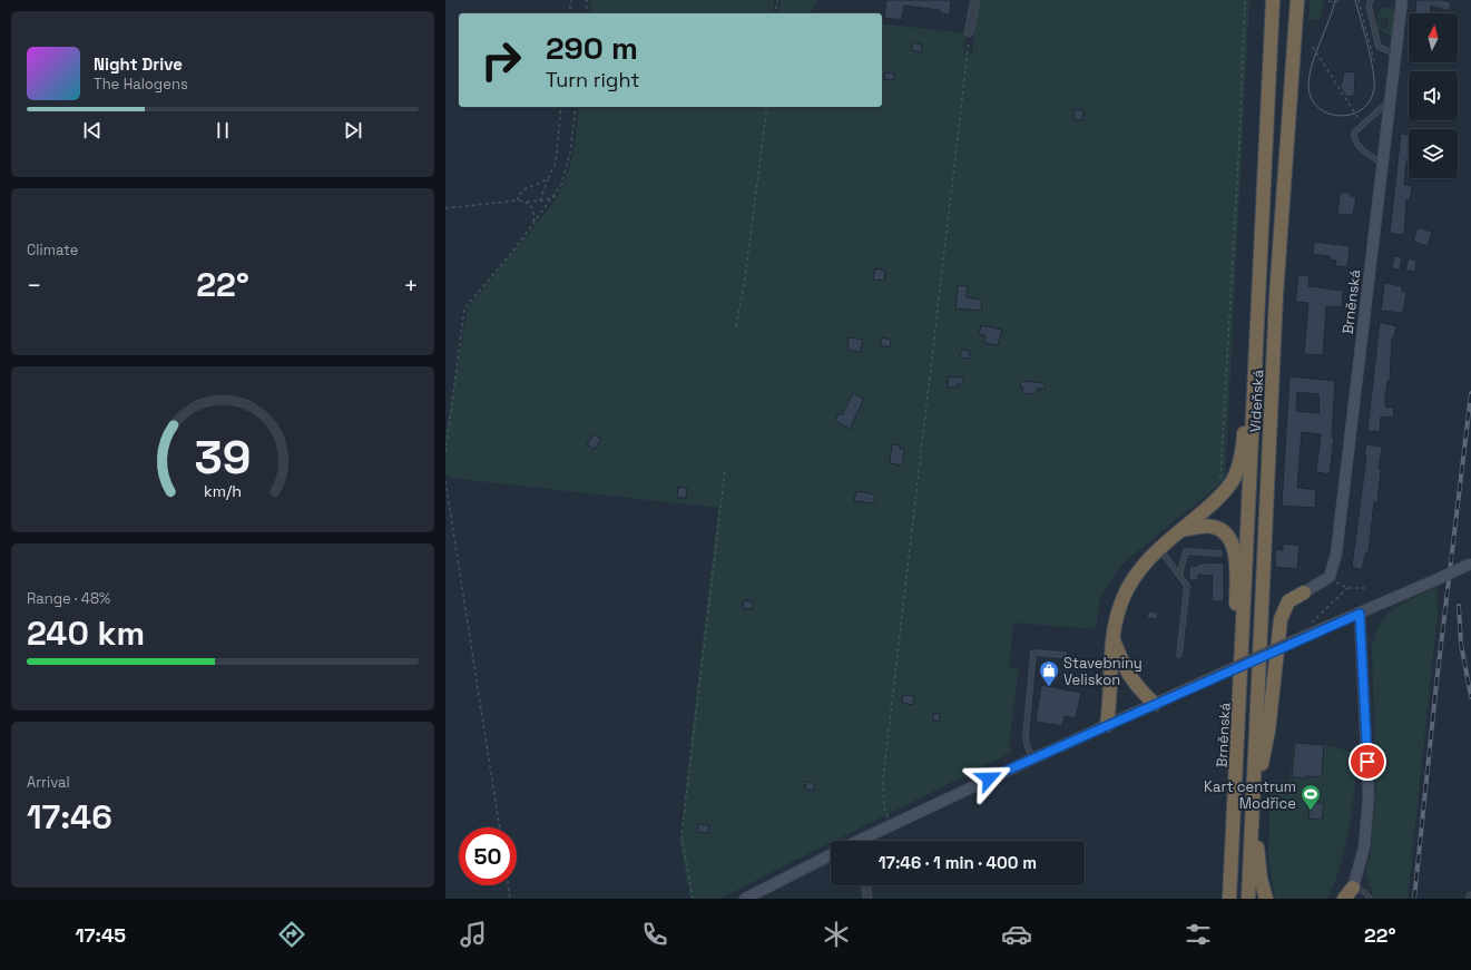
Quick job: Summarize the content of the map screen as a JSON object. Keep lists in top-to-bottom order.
{
  "streets": {
    "highway": ["Brněnská", "Vídeňská"]
  },
  "crossings": [
    ["Brněnská", "Vídeňská"]
  ],
  "places": {
    "shop": ["Stavebniny Veliskon"],
    "sports": ["Kart centrum Modřice"]
  },
  "north": "top",
  "page": {
    "turn": ["290 m", "Turn right"],
    "song": ["Night Drive", "The Halogens"],
    "tile": [
      "Climate",
      ["Range · 48%", "240 km"],
      ["Arrival", "17:46"]
    ],
    "heat": ["−", "22°", "+"],
    "limit": "50",
    "trip": "17:46 · 1 min · 400 m",
    "tabs": ["17:45", "22°"],
    "gauge": ["39", "km/h"]
  }
}
